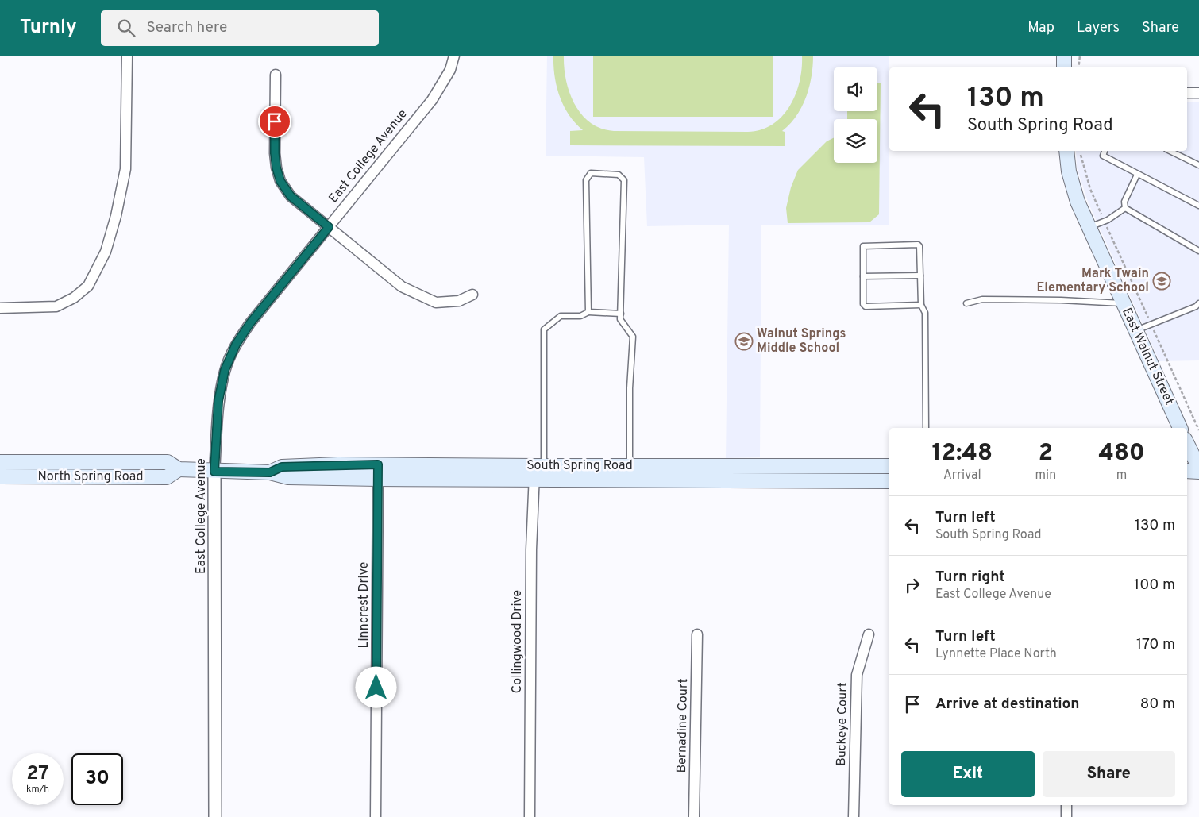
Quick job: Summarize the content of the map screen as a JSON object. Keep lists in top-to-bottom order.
{
  "streets": {
    "main road": ["East Walnut Street", "South Spring Road", "North Spring Road"],
    "street": [
      "East College Avenue",
      "Linncrest Drive",
      "Collingwood Drive",
      "Buckeye Court",
      "Bernadine Court"
    ]
  },
  "crossings": [
    ["East College Avenue", "South Spring Road"],
    ["East College Avenue", "North Spring Road"],
    ["South Spring Road", "North Spring Road"],
    ["South Spring Road", "Linncrest Drive"],
    ["South Spring Road", "Collingwood Drive"]
  ],
  "places": {
    "school or university": ["Mark Twain Elementary School", "Walnut Springs Middle School"]
  },
  "page": {
    "header": "Turnly",
    "search": "Search here",
    "nav": ["Map", "Layers", "Share"],
    "turn": ["130 m", "South Spring Road"],
    "eta": [
      "12:48",
      "Arrival",
      "2",
      "min",
      "480",
      "m"
    ],
    "list": [
      {
        "name": "Turn left",
        "note": "South Spring Road",
        "value": "130 m"
      },
      {
        "name": "Turn right",
        "note": "East College Avenue",
        "value": "100 m"
      },
      {
        "name": "Turn left",
        "note": "Lynnette Place North",
        "value": "170 m"
      },
      {
        "name": "Arrive at destination",
        "value": "80 m"
      }
    ],
    "buttons": ["Exit", "Share"],
    "speed": "27 km/h",
    "limit": "30"
  }
}
